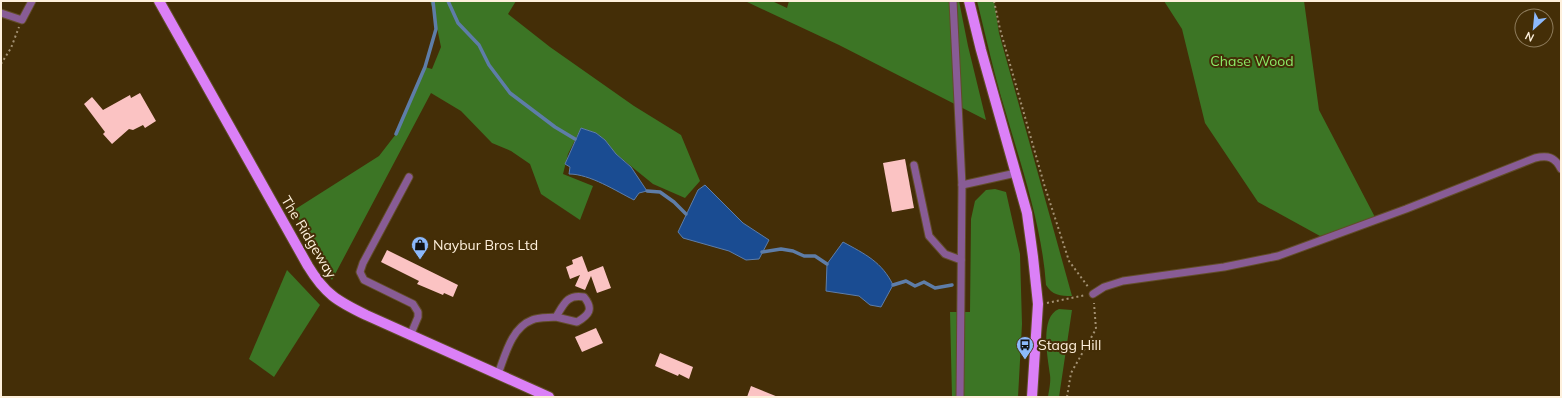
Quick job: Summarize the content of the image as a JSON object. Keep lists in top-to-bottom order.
{
  "streets": {
    "main road": ["The Ridgeway"]
  },
  "parks": ["Chase Wood"],
  "places": {
    "shop": ["Naybur Bros Ltd"],
    "bus stop": ["Stagg Hill"]
  },
  "north": "bottom left"
}
